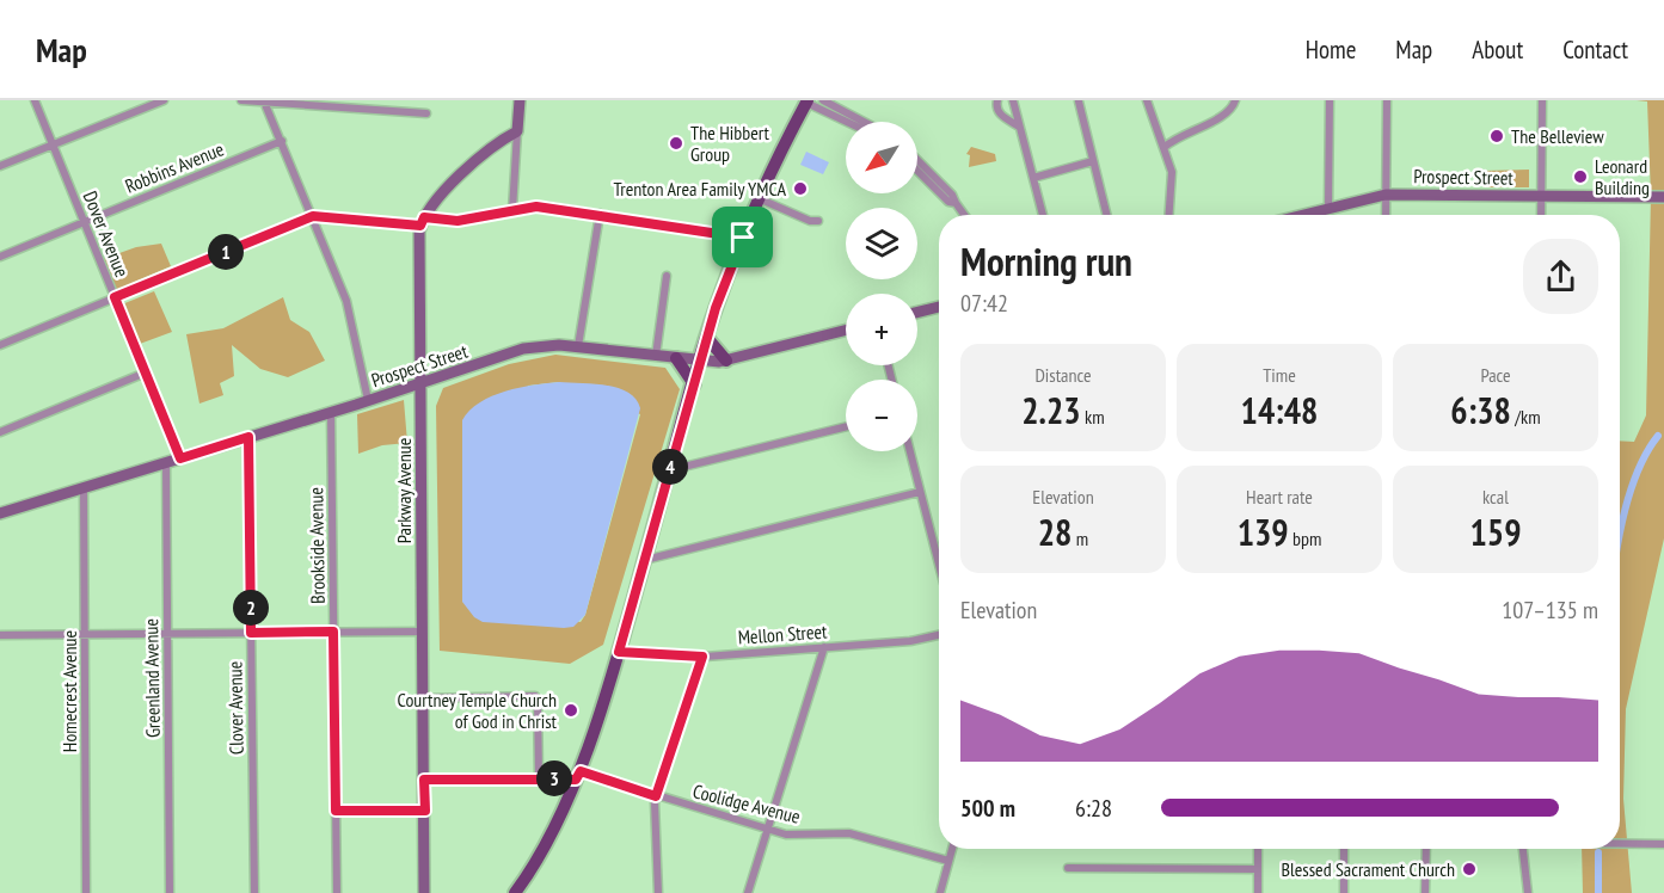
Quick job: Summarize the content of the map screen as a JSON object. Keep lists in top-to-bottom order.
{
  "streets": {
    "street": [
      "Robbins Avenue",
      "Prospect Street",
      "Dover Avenue",
      "Parkway Avenue",
      "Brookside Avenue",
      "Mellon Street",
      "Greenland Avenue",
      "Homecrest Avenue",
      "Clover Avenue",
      "Coolidge Avenue"
    ]
  },
  "crossings": [
    ["Robbins Avenue", "Dover Avenue"],
    ["Prospect Street", "Dover Avenue"],
    ["Prospect Street", "Parkway Avenue"],
    ["Prospect Street", "Brookside Avenue"],
    ["Prospect Street", "Greenland Avenue"],
    ["Prospect Street", "Homecrest Avenue"],
    ["Prospect Street", "Clover Avenue"],
    ["Parkway Avenue", "Coolidge Avenue"]
  ],
  "places": [
    "The Belleview",
    "The Hibbert Group",
    "Leonard Building",
    "Trenton Area Family YMCA",
    "Courtney Temple Church of God in Christ",
    "Blessed Sacrament Church"
  ],
  "north": "bottom left",
  "page": {
    "header": "Map",
    "nav": [
      "Home",
      "Map",
      "About",
      "Contact"
    ],
    "map_buttons": ["+", "−"],
    "heading": ["Morning run", "07:42"],
    "pins": [
      "1",
      "4",
      "2",
      "3"
    ],
    "stats": [
      ["Distance", "2.23 km"],
      ["Time", "14:48"],
      ["Pace", "6:38 /km"],
      ["Elevation", "28 m"],
      ["Heart rate", "139 bpm"],
      ["kcal", "159"]
    ],
    "chart": ["Elevation", "107–135 m"],
    "list": [
      {
        "name": "500 m",
        "note": "6:28"
      }
    ]
  }
}
